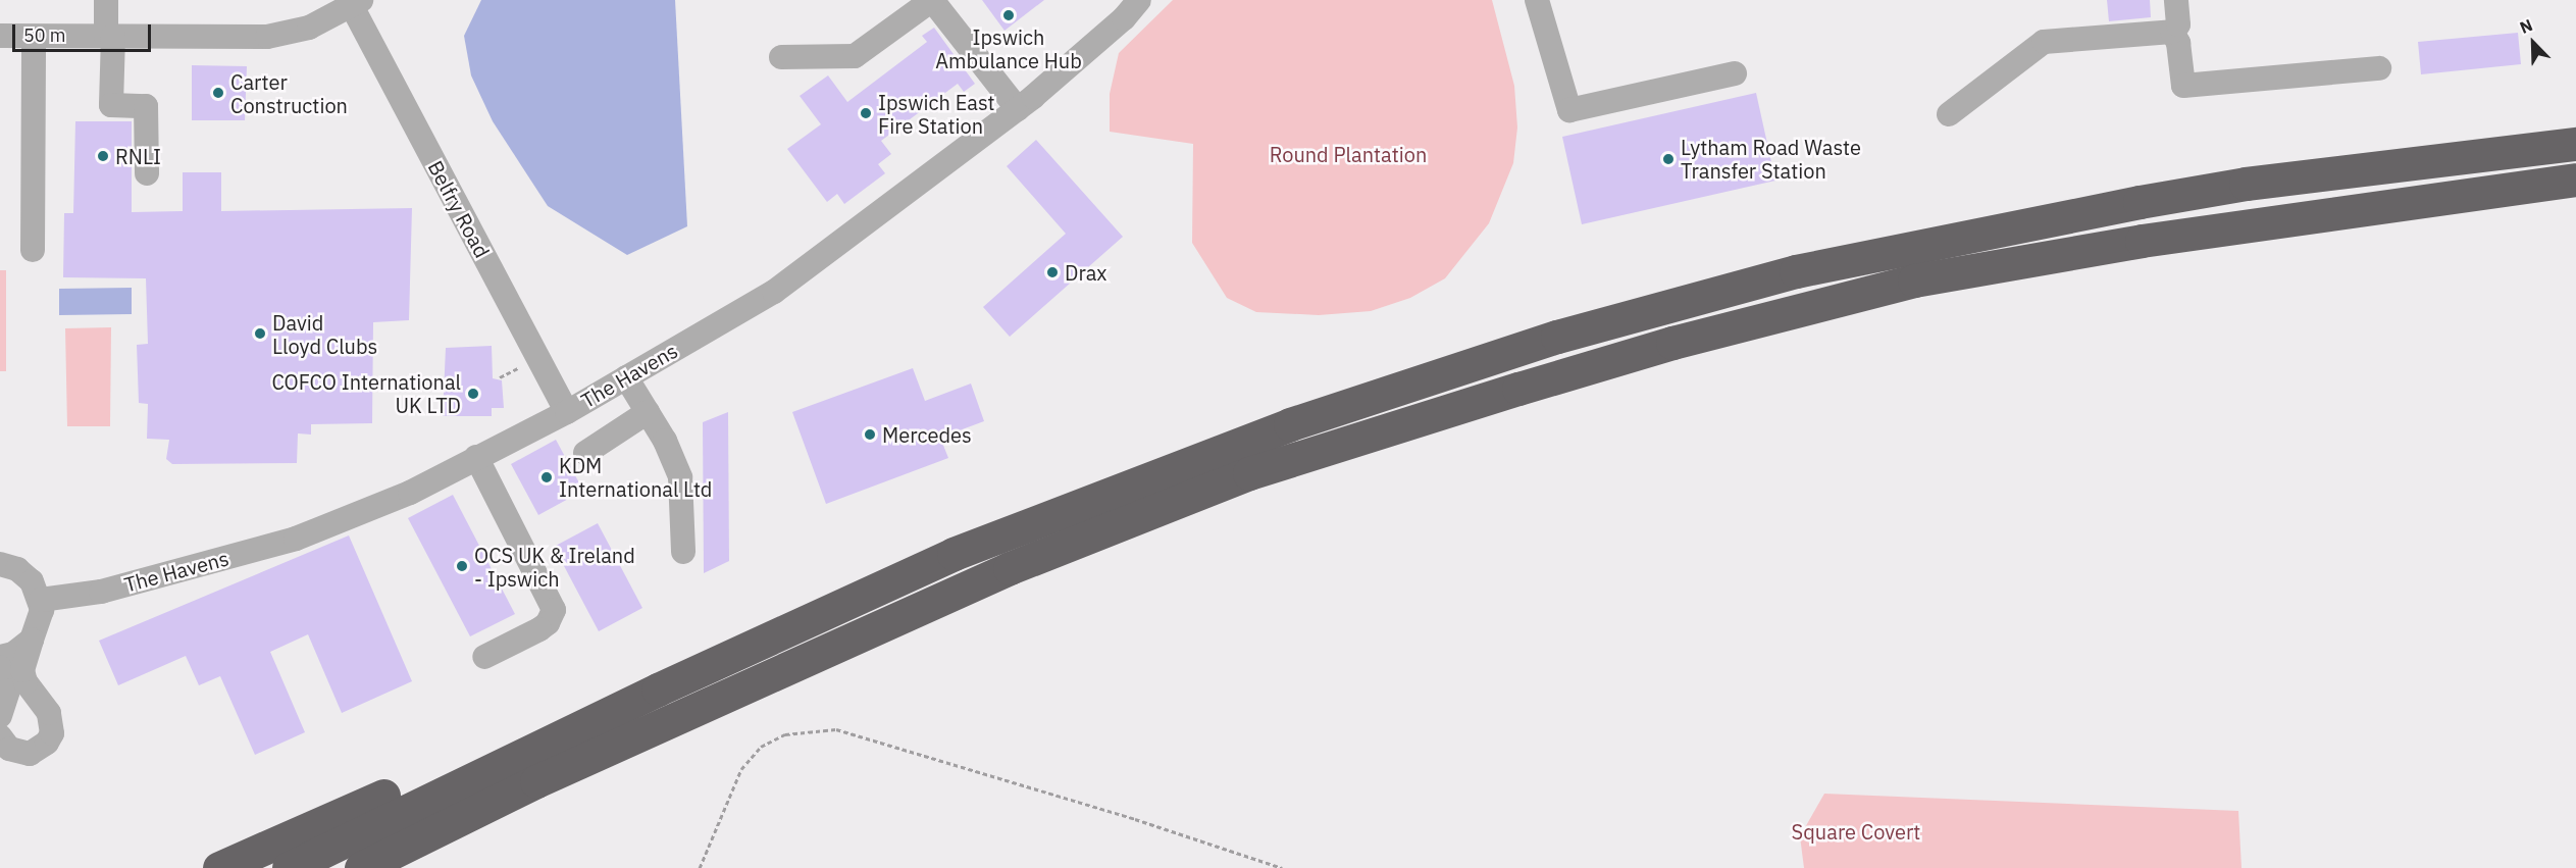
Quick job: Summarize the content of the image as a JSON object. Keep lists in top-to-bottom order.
{
  "streets": {
    "street": ["Belfry Road", "The Havens"]
  },
  "crossings": [
    ["Belfry Road", "The Havens"]
  ],
  "parks": ["Round Plantation", "Square Covert"],
  "places": [
    "Ipswich Ambulance Hub",
    "Carter Construction",
    "Ipswich East Fire Station",
    "RNLI",
    "Lytham Road Waste Transfer Station",
    "Drax",
    "David Lloyd Clubs",
    "COFCO International UK LTD",
    "Mercedes",
    "KDM International Ltd",
    "OCS UK & Ireland - Ipswich"
  ],
  "scale_bar": "50 m",
  "north": "top left"
}
